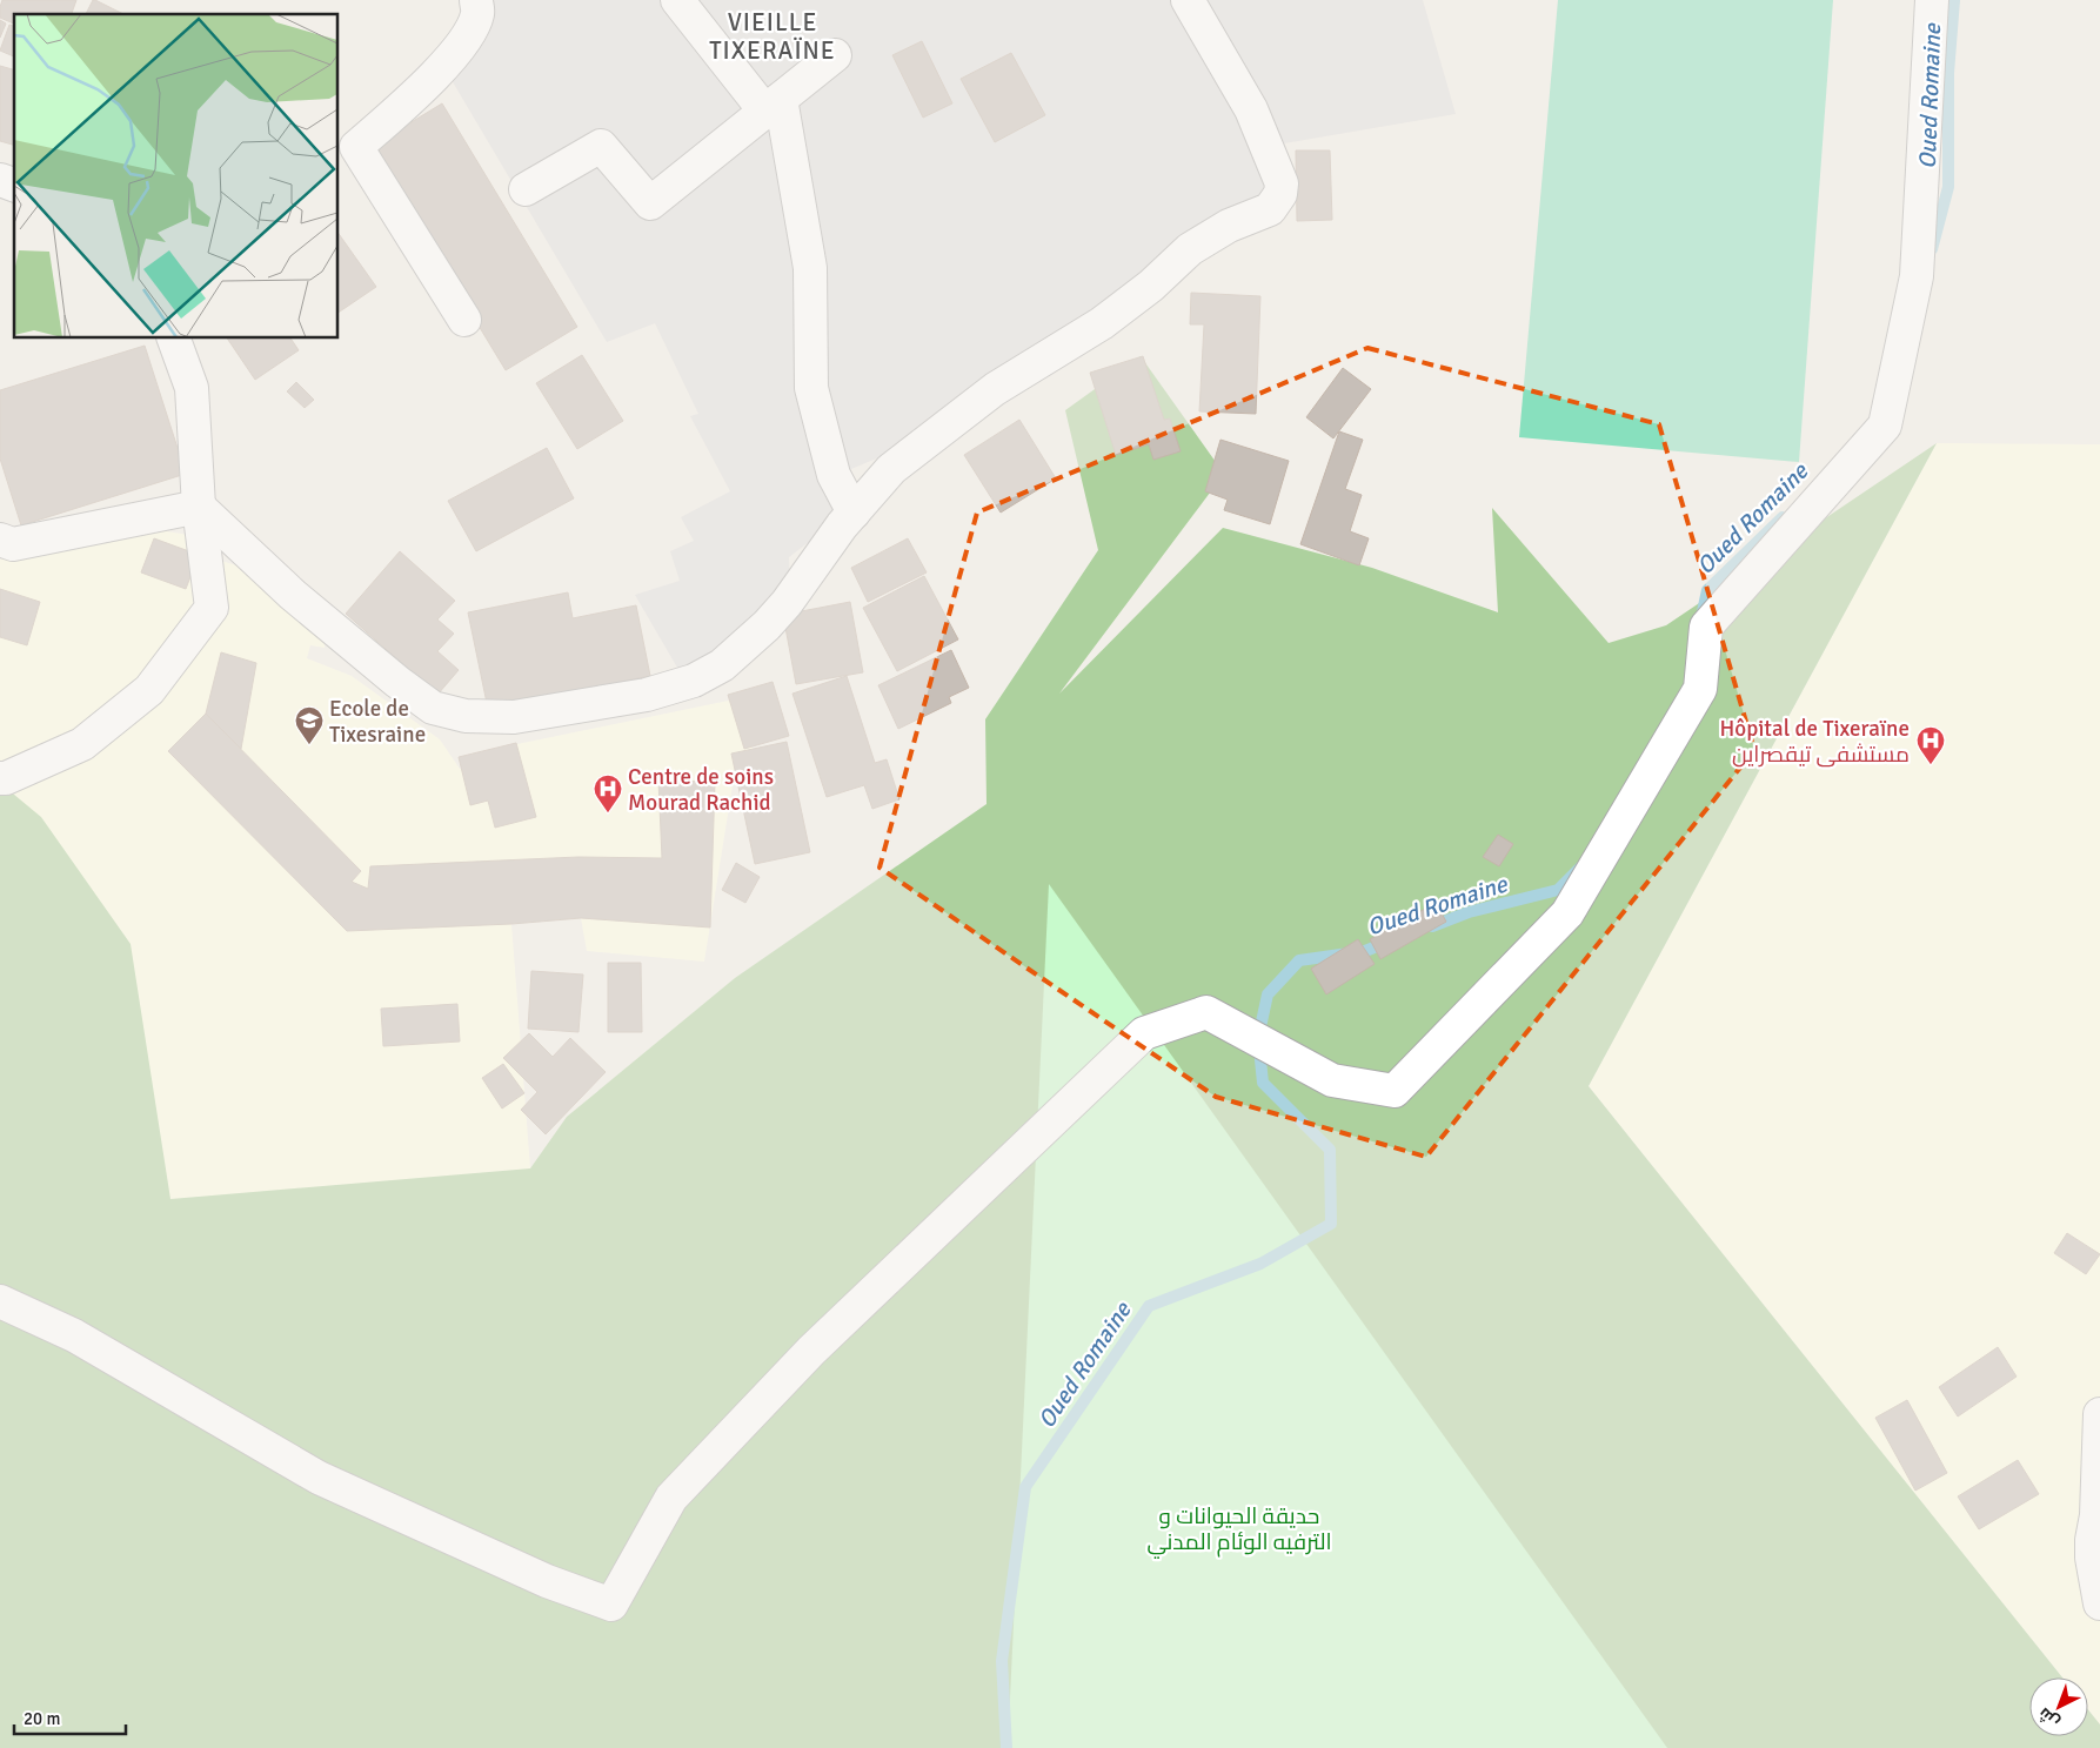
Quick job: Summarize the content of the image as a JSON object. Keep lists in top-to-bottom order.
{
  "districts": ["VIEILLE TIXERAÏNE"],
  "water": ["Oued Romaine"],
  "parks": ["حديقة الحيوانات و الترفيه الوئام المدني"],
  "places": {
    "school or university": ["Ecole de Tixesraine"],
    "hospital": ["Hôpital de Tixeraïne مستشفى تيقصراين", "Centre de soins Mourad Rachid"]
  },
  "scale_bar": "20 m",
  "north": "bottom left"
}
